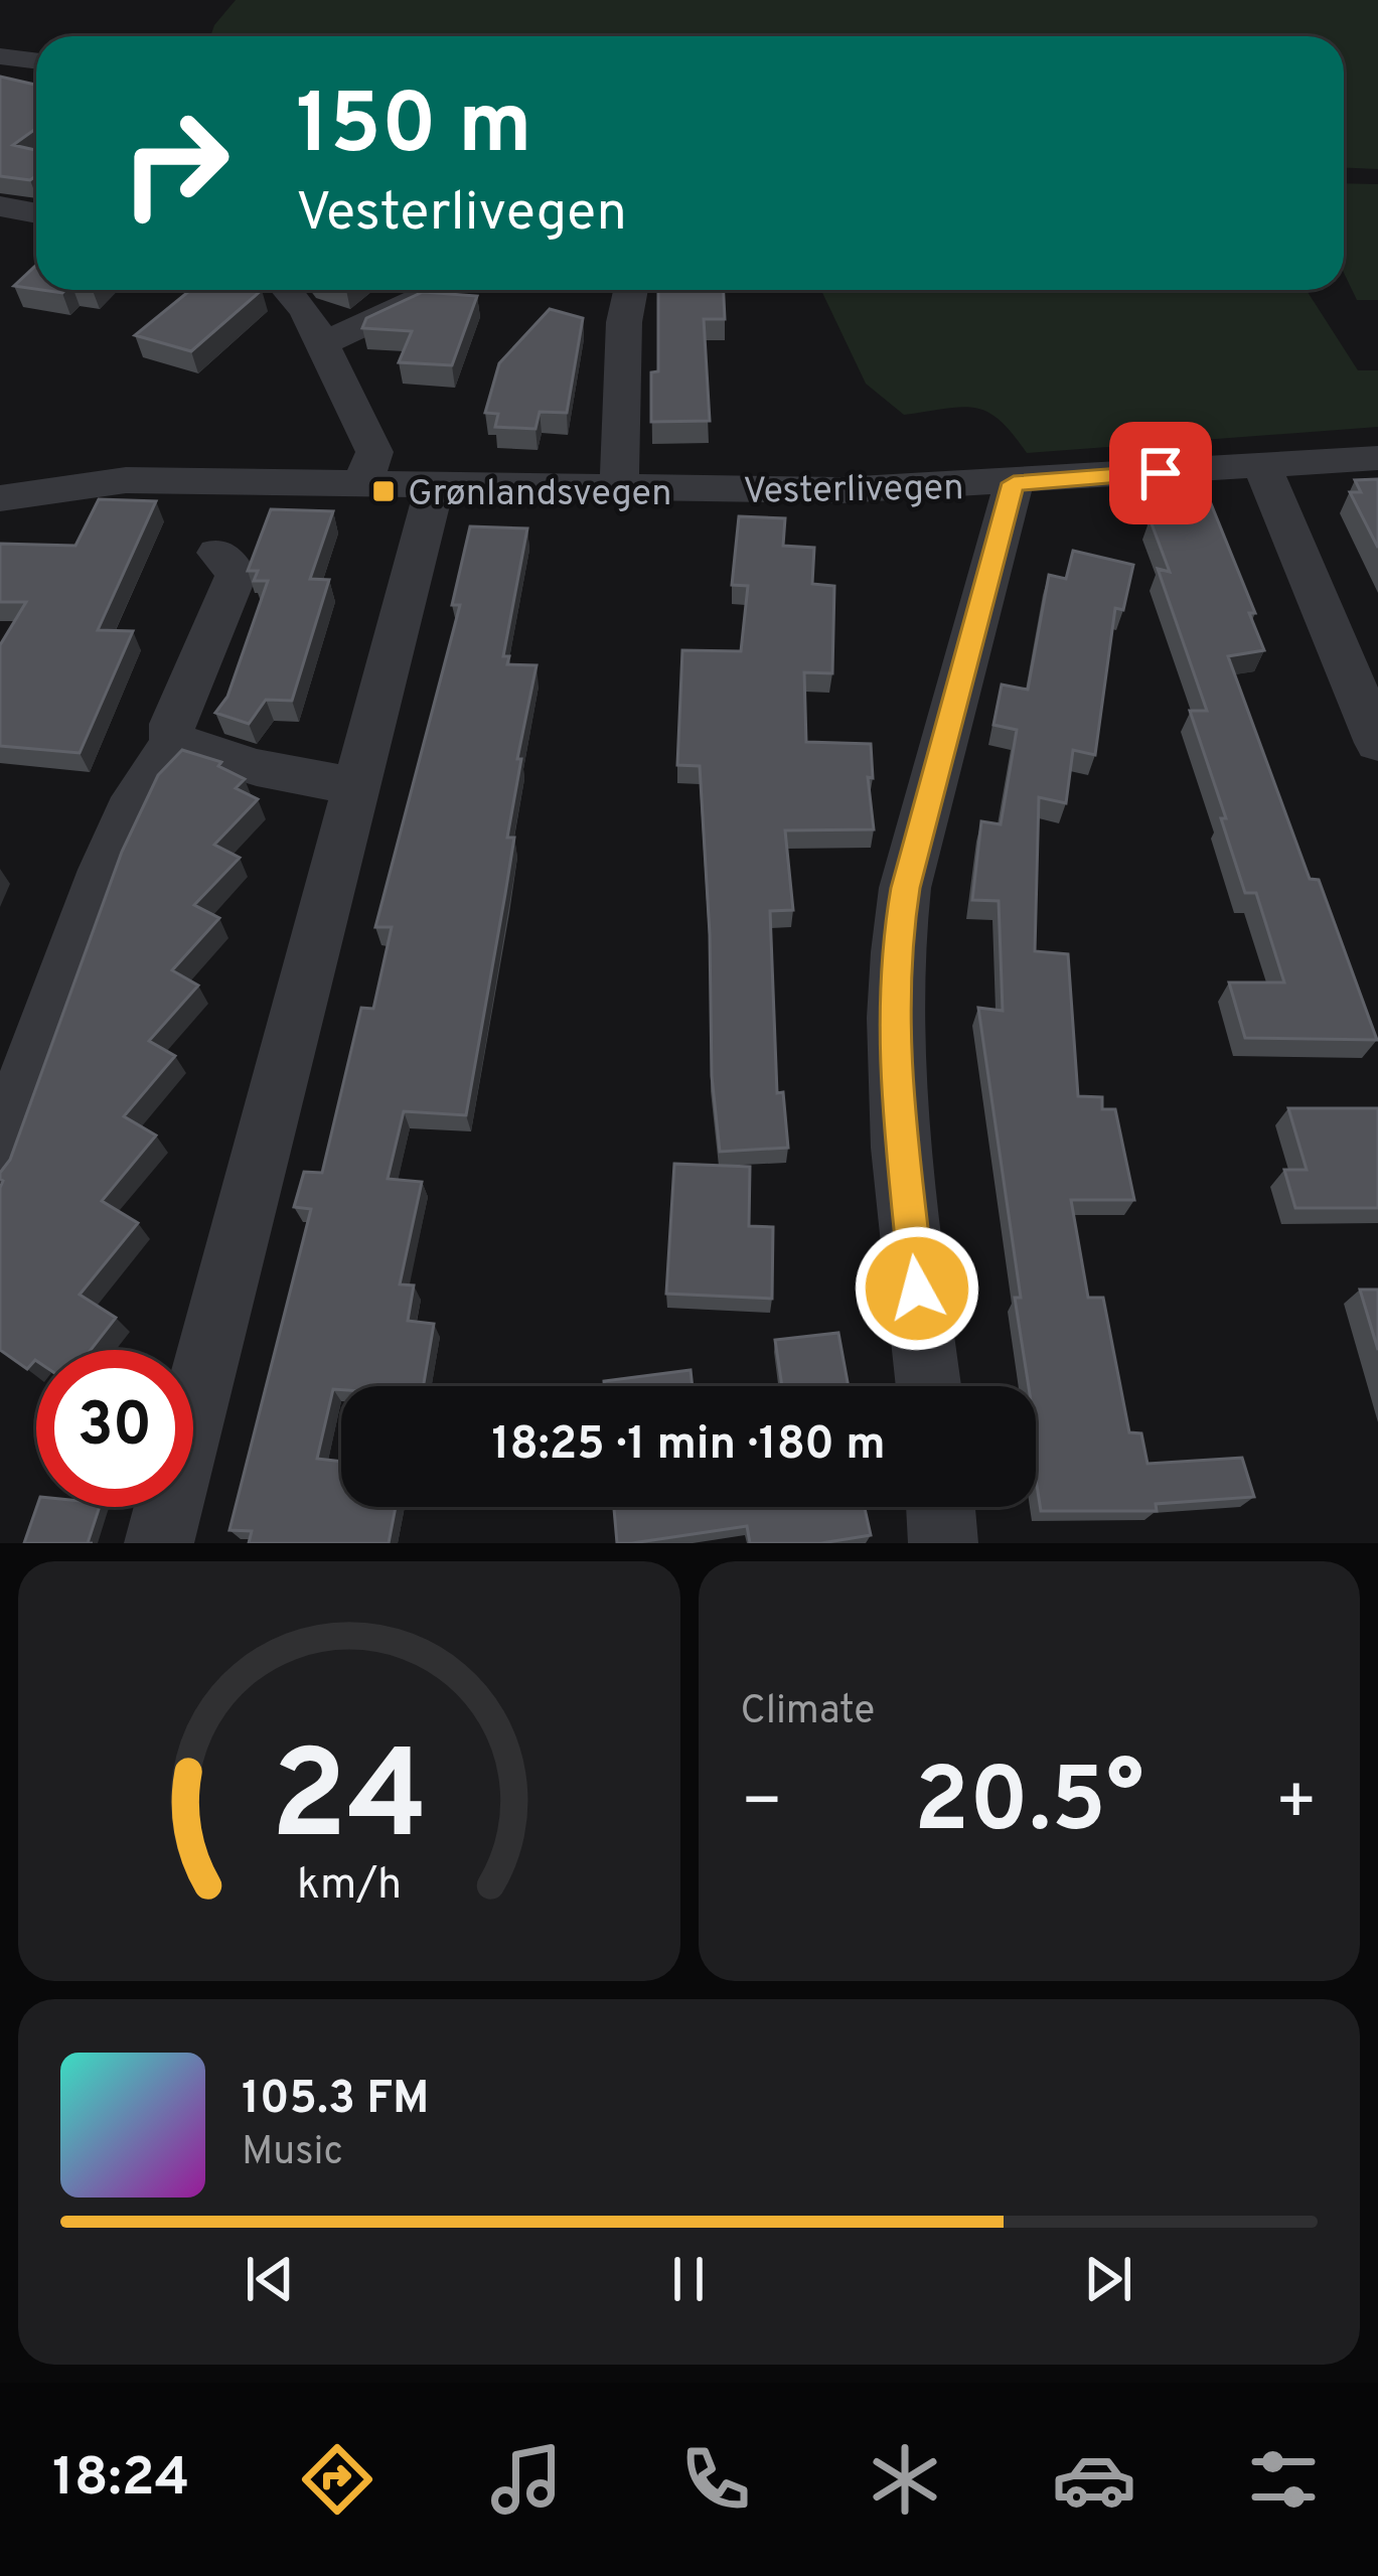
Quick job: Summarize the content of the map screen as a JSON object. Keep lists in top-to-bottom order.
{
  "streets": {
    "street": ["Vesterlivegen"]
  },
  "places": {
    "transit": ["Grønlandsvegen"]
  },
  "page": {
    "turn": ["150 m", "Vesterlivegen"],
    "limit": "30",
    "trip": "18:25 · 1 min · 180 m",
    "tile": "Climate",
    "heat": ["−", "20.5°", "+"],
    "song": ["105.3 FM", "Music"],
    "tabs": "18:24",
    "gauge": ["24", "km/h"]
  }
}
